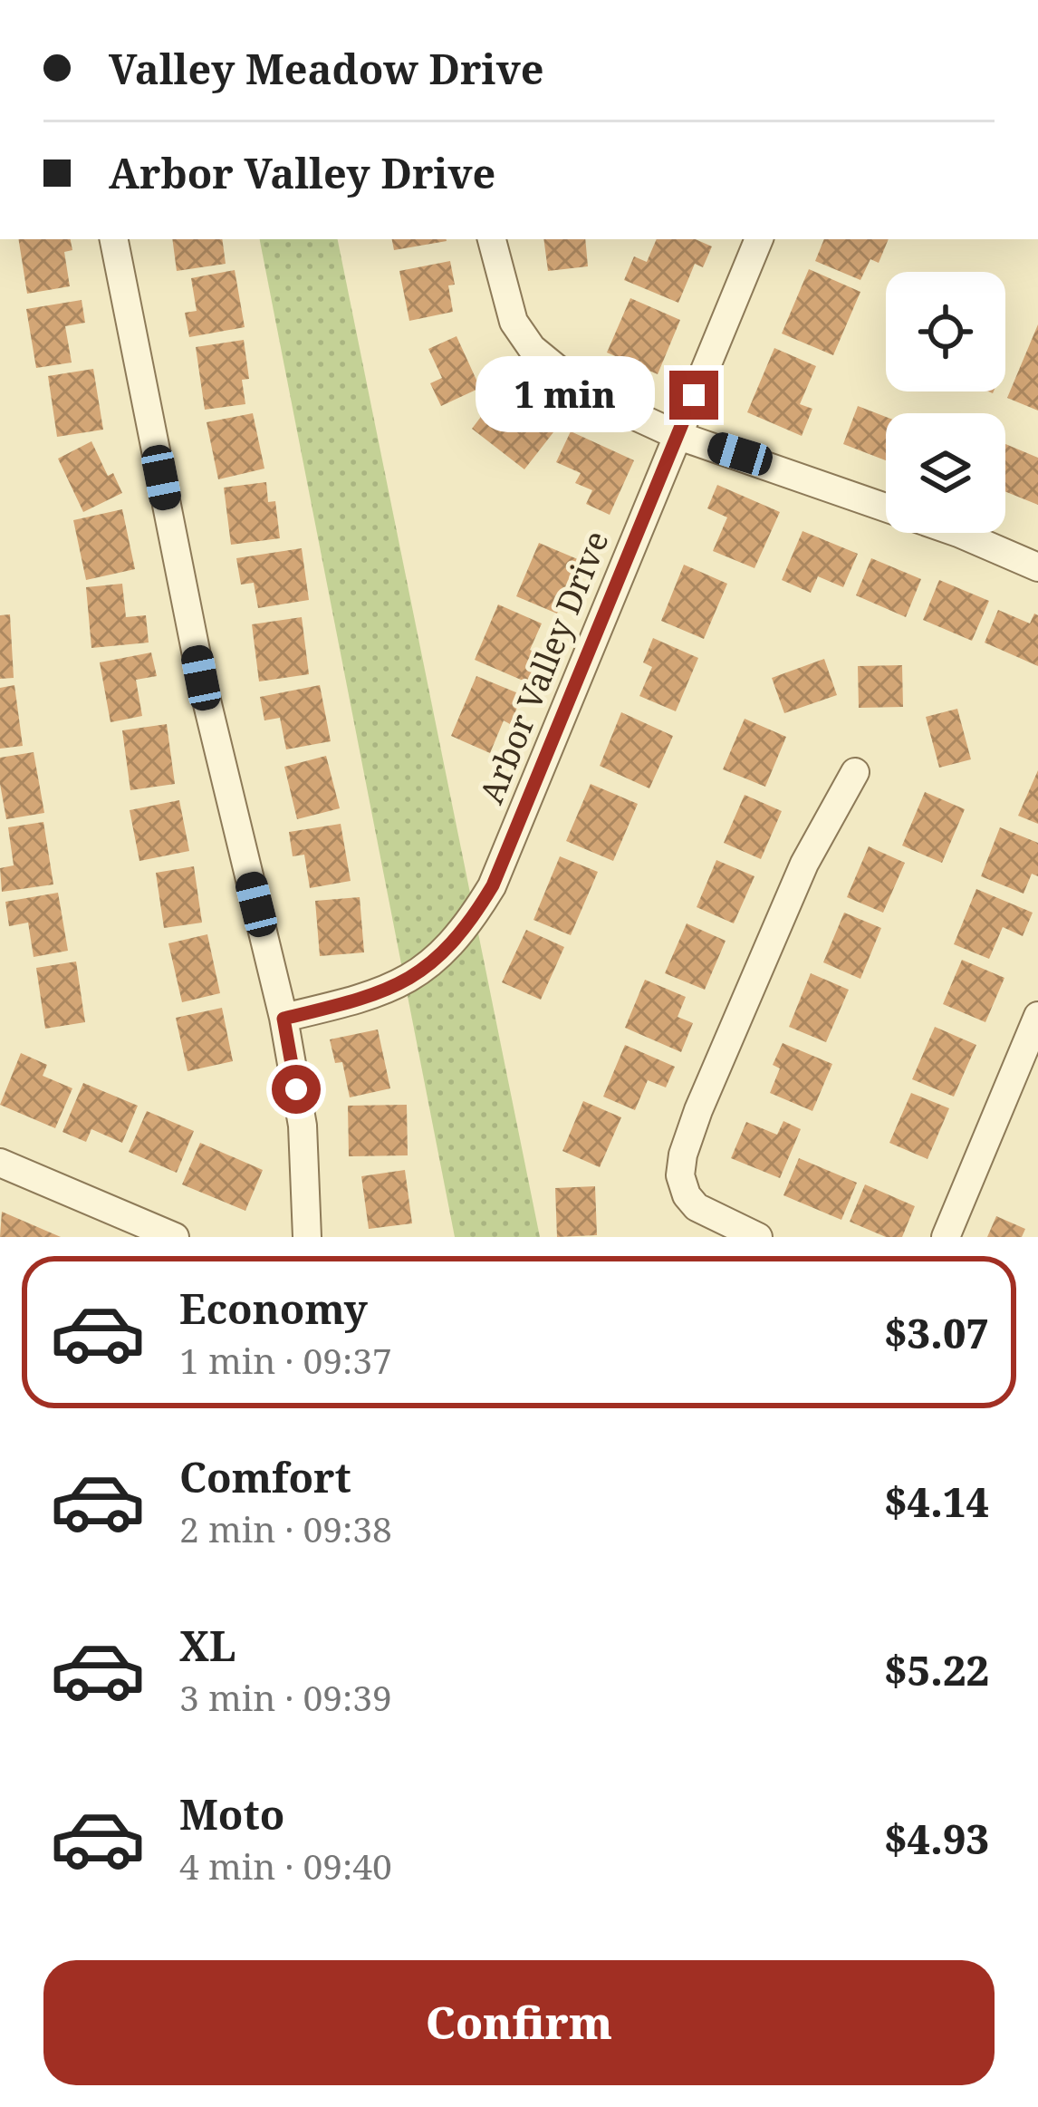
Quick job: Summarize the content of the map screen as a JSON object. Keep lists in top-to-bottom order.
{
  "streets": {
    "street": ["Arbor Valley Drive"]
  },
  "page": {
    "banner": ["Valley Meadow Drive", "Arbor Valley Drive"],
    "bubble": "1 min",
    "list": [
      {
        "name": "Economy",
        "note": "1 min · 09:37",
        "value": "$3.07"
      },
      {
        "name": "Comfort",
        "note": "2 min · 09:38",
        "value": "$4.14"
      },
      {
        "name": "XL",
        "note": "3 min · 09:39",
        "value": "$5.22"
      },
      {
        "name": "Moto",
        "note": "4 min · 09:40",
        "value": "$4.93"
      }
    ],
    "buttons": "Confirm"
  }
}
